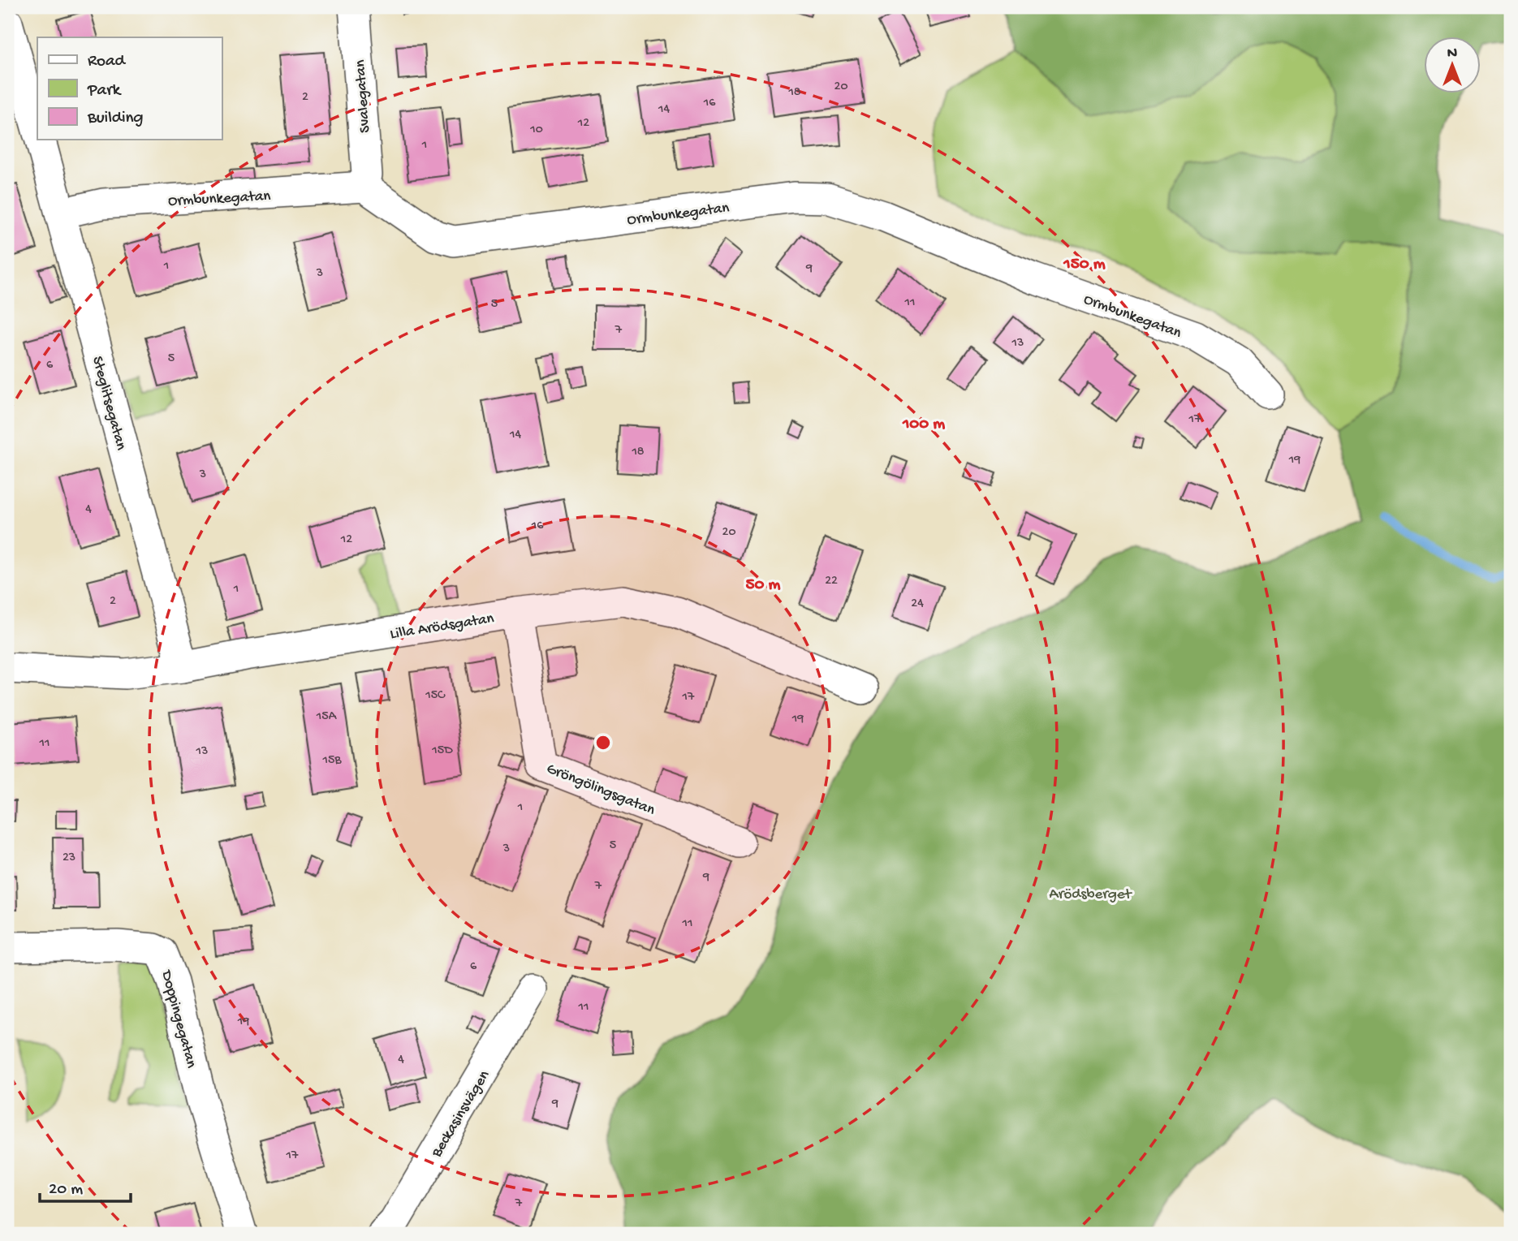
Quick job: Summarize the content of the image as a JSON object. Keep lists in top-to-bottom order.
{
  "streets": {
    "street": [
      "Svalegatan",
      "Ormbunkegatan",
      "Steglitsegatan",
      "Lilla Arödsgatan",
      "Gröngölingsgatan",
      "Doppingegatan",
      "Beckasinsvägen"
    ]
  },
  "crossings": [
    ["Svalegatan", "Ormbunkegatan"],
    ["Ormbunkegatan", "Steglitsegatan"],
    ["Steglitsegatan", "Lilla Arödsgatan"],
    ["Lilla Arödsgatan", "Gröngölingsgatan"]
  ],
  "parks": ["Arödsberget"],
  "house_numbers": [
    "20",
    "18",
    "2",
    "16",
    "14",
    "12",
    "10",
    "1",
    "1",
    "9",
    "3",
    "11",
    "5",
    "7",
    "13",
    "5",
    "6",
    "17",
    "14",
    "18",
    "19",
    "3",
    "4",
    "16",
    "20",
    "12",
    "22",
    "1",
    "2",
    "24",
    "15C",
    "17",
    "15A",
    "19",
    "11",
    "15D",
    "13",
    "15B",
    "1",
    "5",
    "3",
    "23",
    "9",
    "7",
    "11",
    "6",
    "11",
    "19",
    "4",
    "9",
    "17",
    "7"
  ],
  "legend": ["Road", "Park", "Building"],
  "scale_bar": "20 m",
  "north": "top",
  "rings": ["150 m", "100 m", "50 m"]
}
